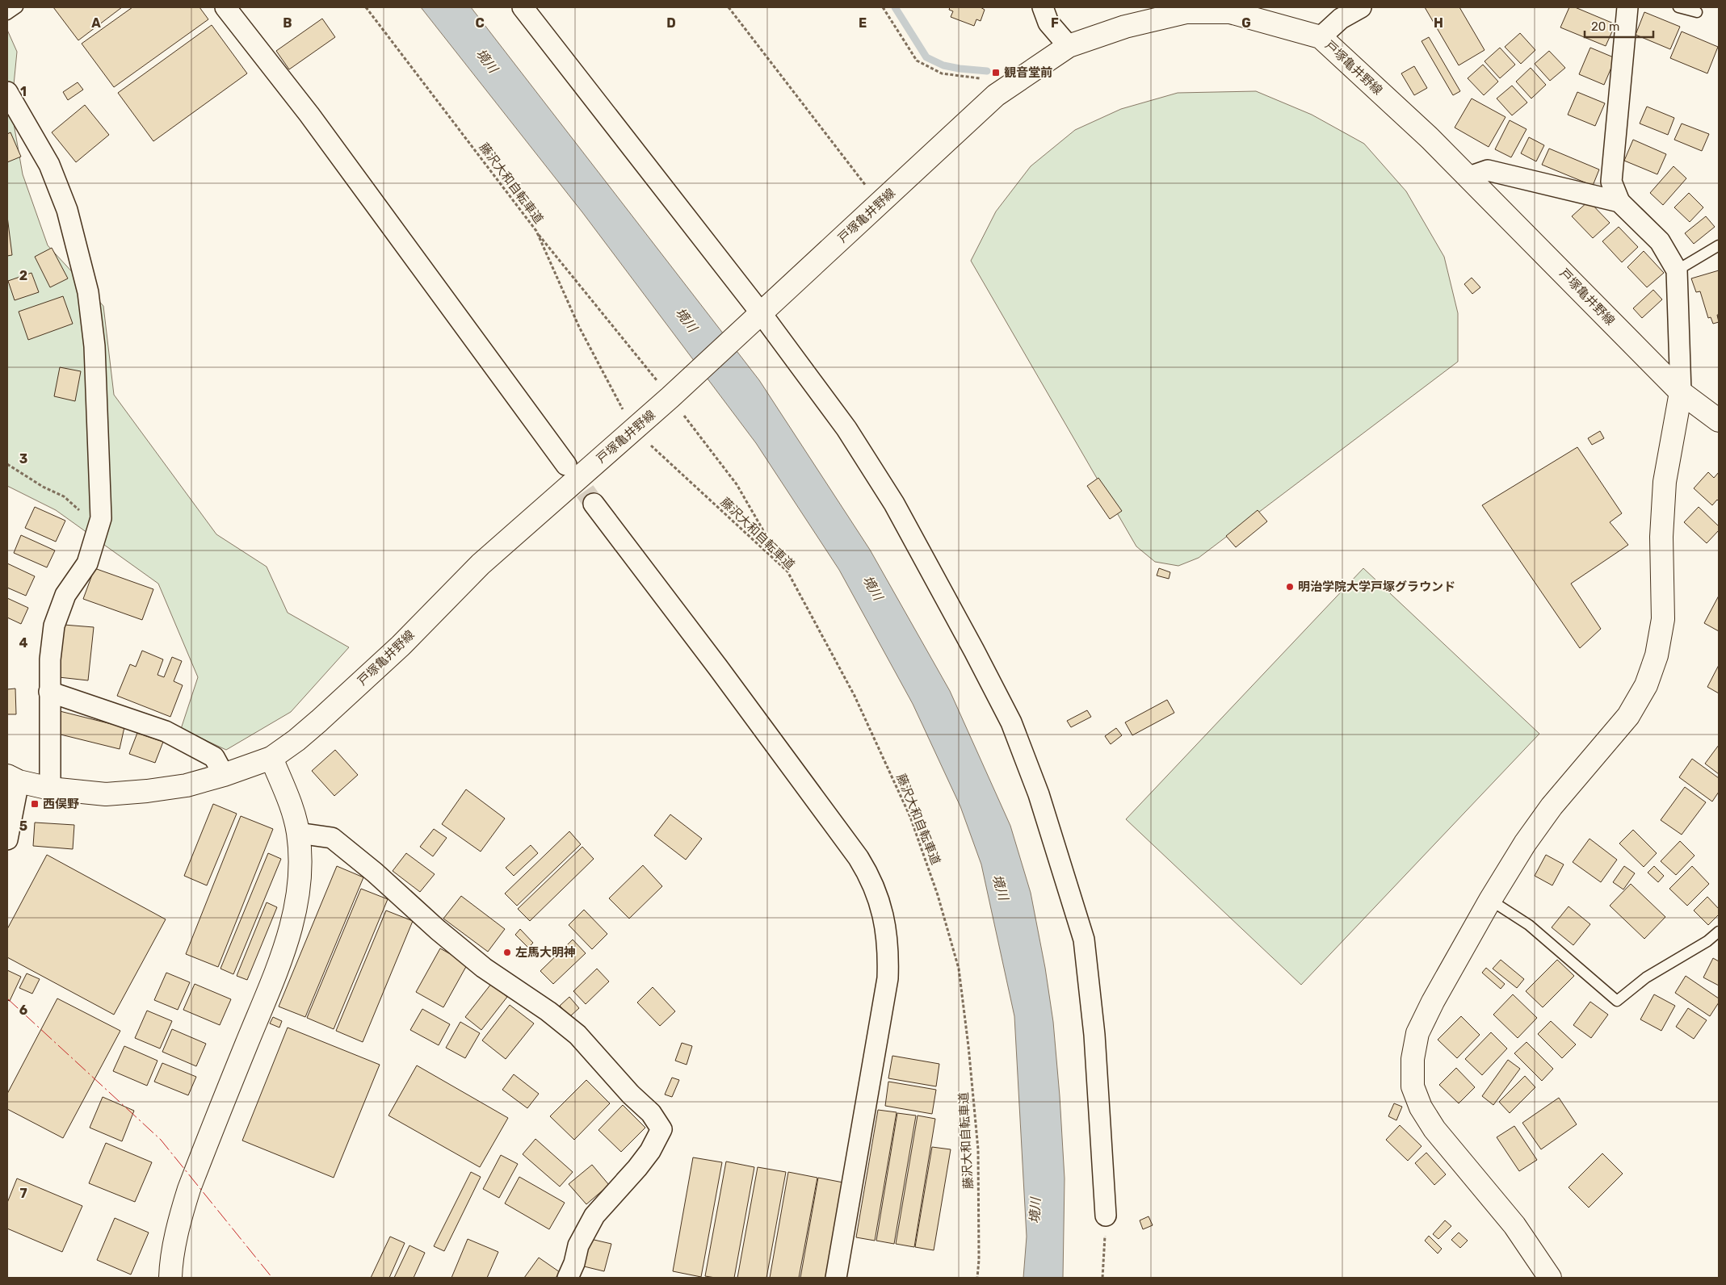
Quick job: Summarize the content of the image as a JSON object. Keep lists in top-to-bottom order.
{
  "streets": {
    "main road": ["戸塚亀井野線"],
    "path": ["藤沢大和自転車道"]
  },
  "water": ["境川"],
  "places": {
    "transit": ["観音堂前", "西俣野"],
    "other": ["明治学院大学戸塚グラウンド", "左馬大明神"]
  },
  "scale_bar": "20 m",
  "grid": {
    "columns": [
      "A",
      "B",
      "C",
      "D",
      "E",
      "F",
      "G",
      "H"
    ],
    "rows": [
      "1",
      "2",
      "3",
      "4",
      "5",
      "6",
      "7"
    ]
  }
}
